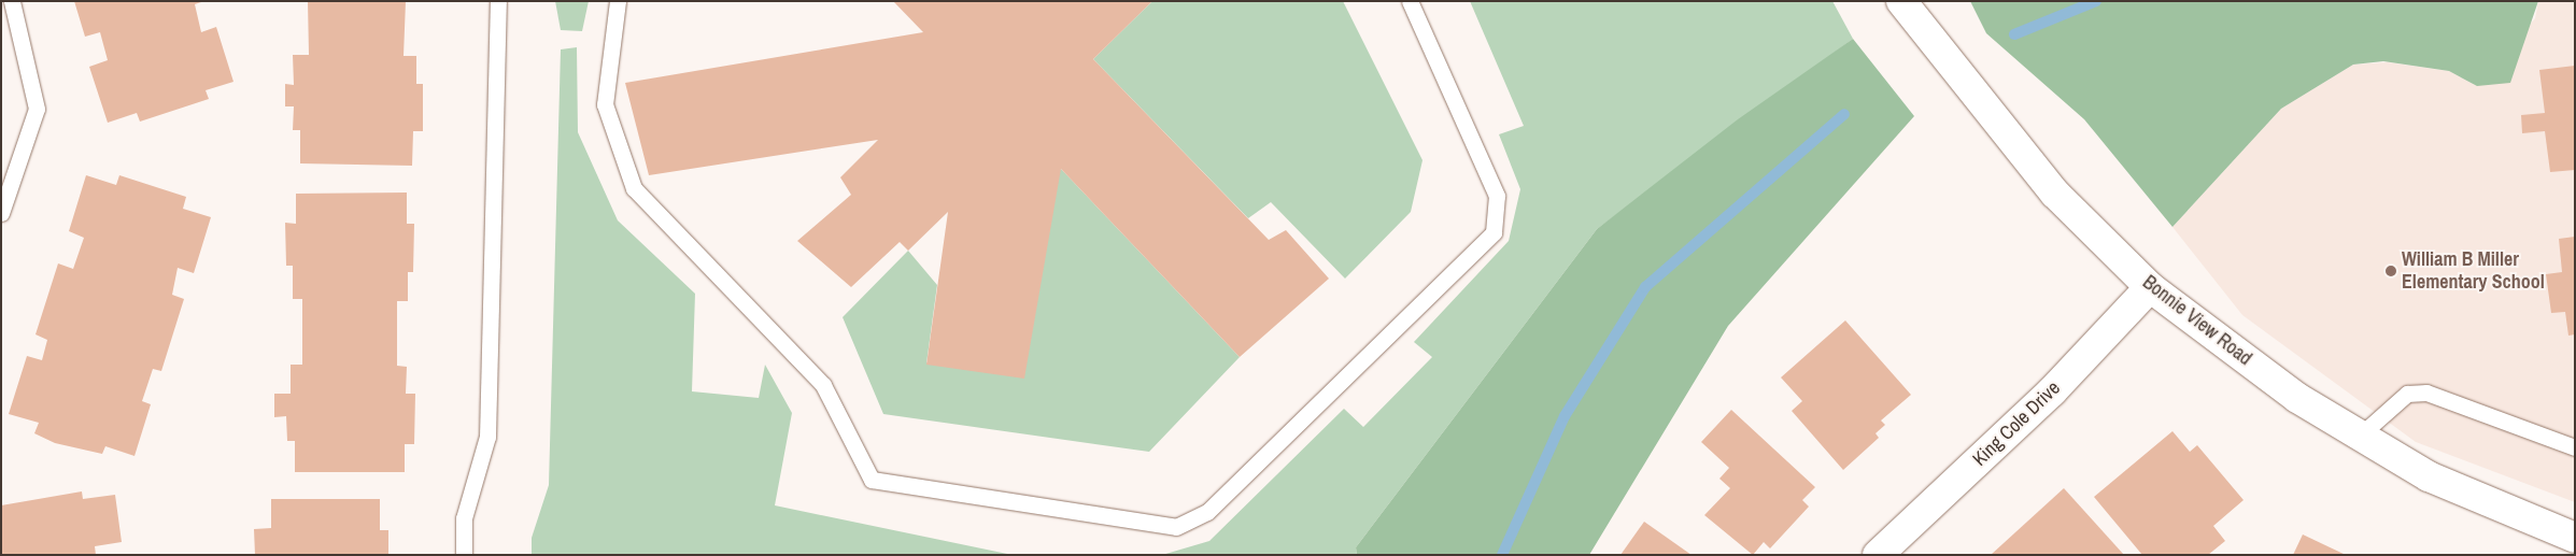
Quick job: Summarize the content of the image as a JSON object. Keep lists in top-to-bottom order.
{
  "streets": {
    "street": ["Bonnie View Road", "King Cole Drive"]
  },
  "crossings": [
    ["Bonnie View Road", "King Cole Drive"]
  ],
  "places": ["William B Miller Elementary School"]
}
